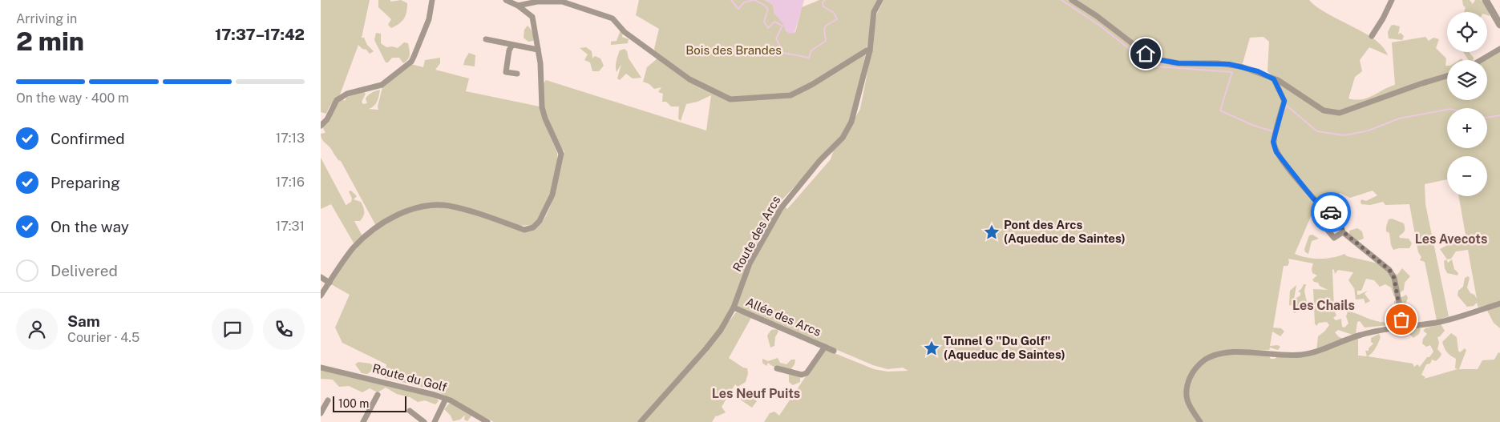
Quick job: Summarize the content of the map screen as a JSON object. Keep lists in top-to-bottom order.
{
  "streets": {
    "street": ["Route des Arcs", "Allée des Arcs", "Route du Golf"]
  },
  "crossings": [
    ["Route des Arcs", "Allée des Arcs"]
  ],
  "districts": ["Les Avecots", "Les Chails", "Les Neuf Puits"],
  "parks": ["Bois des Brandes"],
  "places": {
    "place": ["Pont des Arcs (Aqueduc de Saintes)", "Tunnel 6 \"Du Golf\" (Aqueduc de Saintes)"]
  },
  "scale_bar": "100 m",
  "page": {
    "heading": ["2 min", "Arriving in", "17:37–17:42"],
    "panel": ["Sam", "Courier · 4.5"],
    "map_buttons": ["+", "−"],
    "bar": "On the way · 400 m",
    "list": [
      ["Confirmed", "17:13"],
      ["Preparing", "17:16"],
      ["On the way", "17:31"],
      "Delivered"
    ],
    "scale": "100 m"
  }
}
